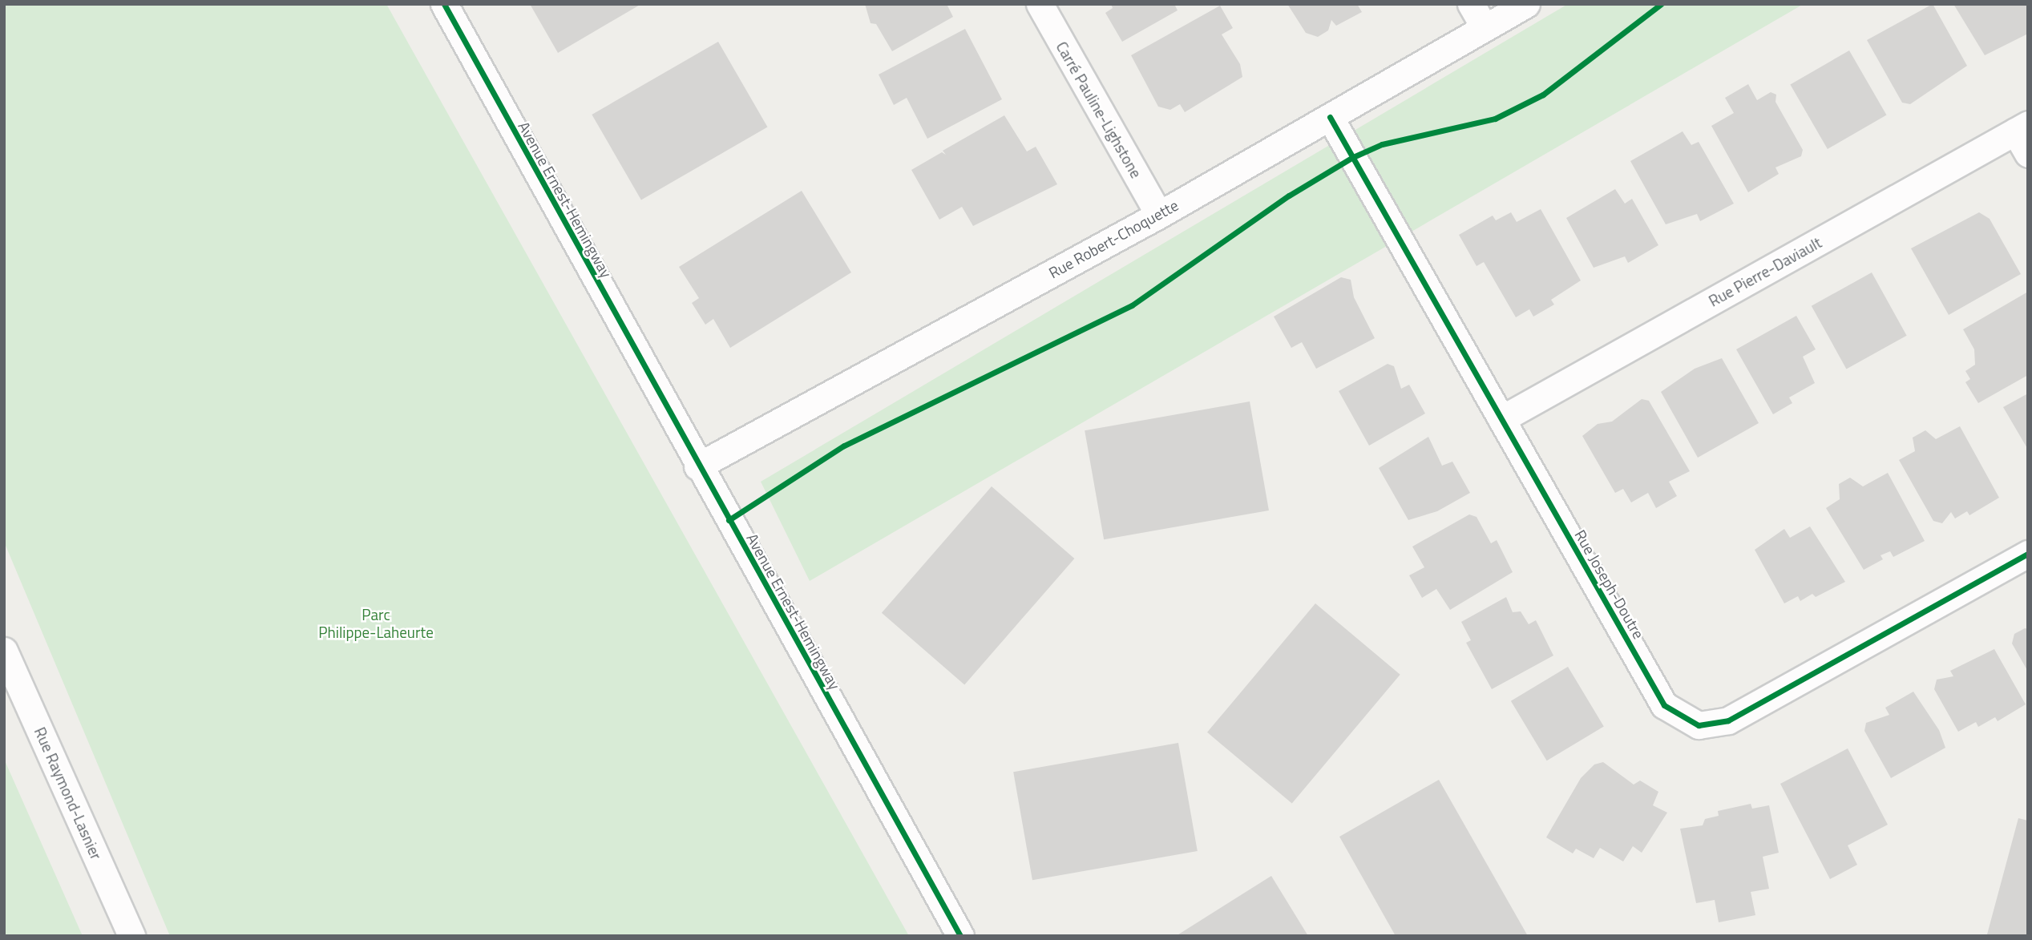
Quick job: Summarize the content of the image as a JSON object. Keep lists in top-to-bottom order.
{
  "streets": {
    "street": [
      "Carré Pauline-Lighstone",
      "Avenue Ernest-Hemingway",
      "Rue Robert-Choquette",
      "Rue Pierre-Daviault",
      "Rue Joseph-Doutre",
      "Rue Raymond-Lasnier"
    ]
  },
  "crossings": [
    ["Carré Pauline-Lighstone", "Rue Robert-Choquette"],
    ["Avenue Ernest-Hemingway", "Rue Robert-Choquette"],
    ["Rue Robert-Choquette", "Rue Joseph-Doutre"],
    ["Rue Pierre-Daviault", "Rue Joseph-Doutre"]
  ],
  "parks": ["Parc Philippe-Laheurte"]
}
